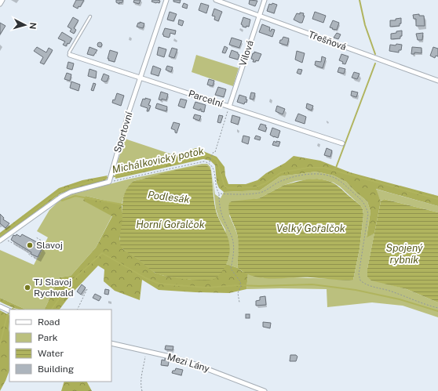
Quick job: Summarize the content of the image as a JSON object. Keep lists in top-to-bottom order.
{
  "streets": {
    "street": [
      "Třešňová",
      "Vilová",
      "Parcelní",
      "Sportovní",
      "Mezi Lány"
    ]
  },
  "crossings": [
    ["Třešňová", "Vilová"],
    ["Vilová", "Parcelní"],
    ["Parcelní", "Sportovní"]
  ],
  "water": [
    "Michálkovický potok",
    "Podlesák",
    "Horní Gořalčok",
    "Velký Gořalčok",
    "Spojený rybník"
  ],
  "places": ["Slavoj", "TJ Slavoj Rychvald"],
  "legend": [
    "Road",
    "Park",
    "Water",
    "Building"
  ],
  "north": "right"
}
